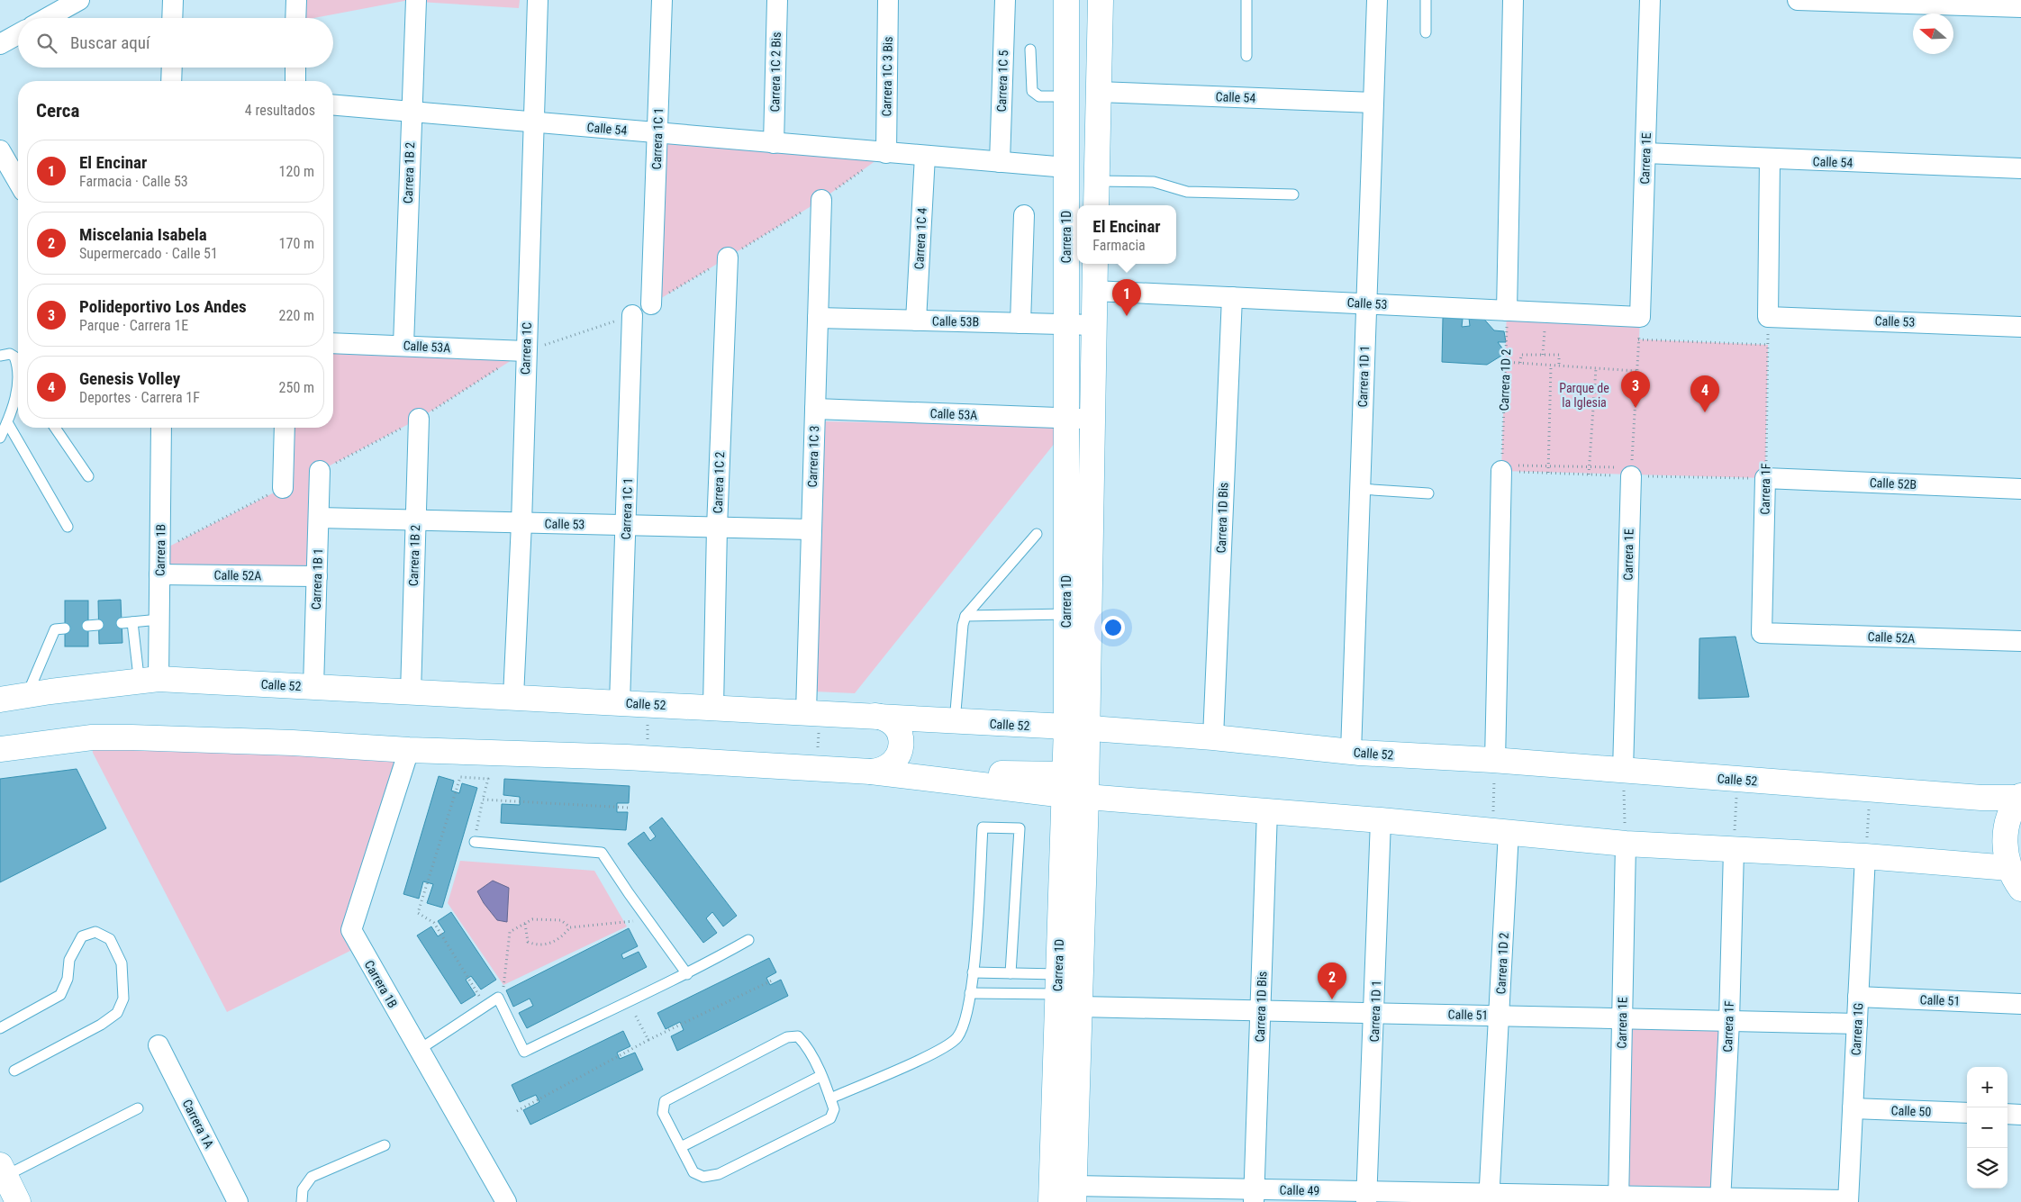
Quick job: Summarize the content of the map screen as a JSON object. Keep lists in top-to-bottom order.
{
  "streets": {
    "main road": ["Carrera 1D", "Calle 52"],
    "street": [
      "Carrera 1C 2 Bis",
      "Carrera 1C 3 Bis",
      "Carrera 1C 5",
      "Calle 54",
      "Carrera 1C 1",
      "Carrera 1E",
      "Carrera 1B 2",
      "Carrera 1C 4",
      "Calle 53",
      "Calle 53B",
      "Calle 53A",
      "Carrera 1C",
      "Carrera 1D 1",
      "Carrera 1D 2",
      "Carrera 1C 3",
      "Carrera 1C 2",
      "Calle 52B",
      "Carrera 1F",
      "Carrera 1D Bis",
      "Carrera 1B",
      "Calle 52A",
      "Carrera 1B 1",
      "Calle 51",
      "Carrera 1G",
      "Calle 50",
      "Carrera 1A",
      "Calle 49"
    ]
  },
  "crossings": [
    ["Carrera 1C 2 Bis", "Calle 54"],
    ["Carrera 1C 3 Bis", "Calle 54"],
    ["Carrera 1C 5", "Calle 54"],
    ["Calle 54", "Carrera 1C 1"],
    ["Calle 54", "Carrera 1E"],
    ["Calle 54", "Carrera 1B 2"],
    ["Calle 54", "Carrera 1D"],
    ["Calle 54", "Carrera 1C 4"],
    ["Calle 54", "Calle 53"],
    ["Calle 54", "Carrera 1C"],
    ["Calle 54", "Carrera 1D 1"],
    ["Carrera 1C 1", "Calle 53"],
    ["Carrera 1C 1", "Calle 52"],
    ["Carrera 1E", "Calle 53"],
    ["Carrera 1E", "Calle 52"],
    ["Carrera 1E", "Calle 51"],
    ["Carrera 1E", "Calle 49"],
    ["Carrera 1B 2", "Calle 53"],
    ["Carrera 1B 2", "Calle 53A"],
    ["Carrera 1B 2", "Calle 52"],
    ["Carrera 1D", "Calle 53"],
    ["Carrera 1D", "Calle 53B"],
    ["Carrera 1D", "Calle 53A"],
    ["Carrera 1D", "Calle 52"],
    ["Carrera 1D", "Calle 51"],
    ["Carrera 1D", "Calle 49"],
    ["Carrera 1C 4", "Calle 53B"],
    ["Calle 53", "Carrera 1C"],
    ["Calle 53", "Carrera 1D 1"],
    ["Calle 53", "Carrera 1D 2"],
    ["Calle 53", "Carrera 1C 3"],
    ["Calle 53", "Carrera 1C 2"],
    ["Calle 53", "Carrera 1D Bis"],
    ["Calle 53", "Carrera 1B 1"],
    ["Calle 53B", "Carrera 1C 3"],
    ["Calle 53A", "Carrera 1C"],
    ["Calle 53A", "Carrera 1C 3"],
    ["Carrera 1C", "Calle 52"],
    ["Carrera 1D 1", "Calle 52"],
    ["Carrera 1D 1", "Calle 51"],
    ["Carrera 1D 1", "Calle 49"],
    ["Carrera 1D 2", "Calle 51"],
    ["Carrera 1D 2", "Calle 49"],
    ["Carrera 1C 3", "Calle 52"],
    ["Carrera 1C 2", "Calle 52"],
    ["Calle 52B", "Carrera 1F"],
    ["Carrera 1F", "Calle 52A"],
    ["Carrera 1F", "Calle 51"],
    ["Carrera 1F", "Calle 49"],
    ["Carrera 1D Bis", "Calle 52"],
    ["Carrera 1D Bis", "Calle 51"],
    ["Carrera 1D Bis", "Calle 49"],
    ["Carrera 1B", "Calle 52A"],
    ["Carrera 1B", "Calle 52"],
    ["Calle 52A", "Carrera 1B 1"],
    ["Carrera 1B 1", "Calle 52"],
    ["Calle 51", "Carrera 1G"],
    ["Carrera 1G", "Calle 50"],
    ["Carrera 1G", "Calle 49"]
  ],
  "parks": ["Parque de la Iglesia"],
  "north": "left",
  "page": {
    "search": "Buscar aquí",
    "heading": ["Cerca", "4 resultados"],
    "list": [
      {
        "mark": "1",
        "name": "El Encinar",
        "note": "Farmacia · Calle 53",
        "value": "120 m"
      },
      {
        "mark": "2",
        "name": "Miscelania Isabela",
        "note": "Supermercado · Calle 51",
        "value": "170 m"
      },
      {
        "mark": "3",
        "name": "Polideportivo Los Andes",
        "note": "Parque · Carrera 1E",
        "value": "220 m"
      },
      {
        "mark": "4",
        "name": "Genesis Volley",
        "note": "Deportes · Carrera 1F",
        "value": "250 m"
      }
    ],
    "popup": ["El Encinar", "Farmacia"],
    "pins": [
      "1",
      "3",
      "4",
      "2"
    ],
    "map_buttons": ["+", "−"]
  }
}
